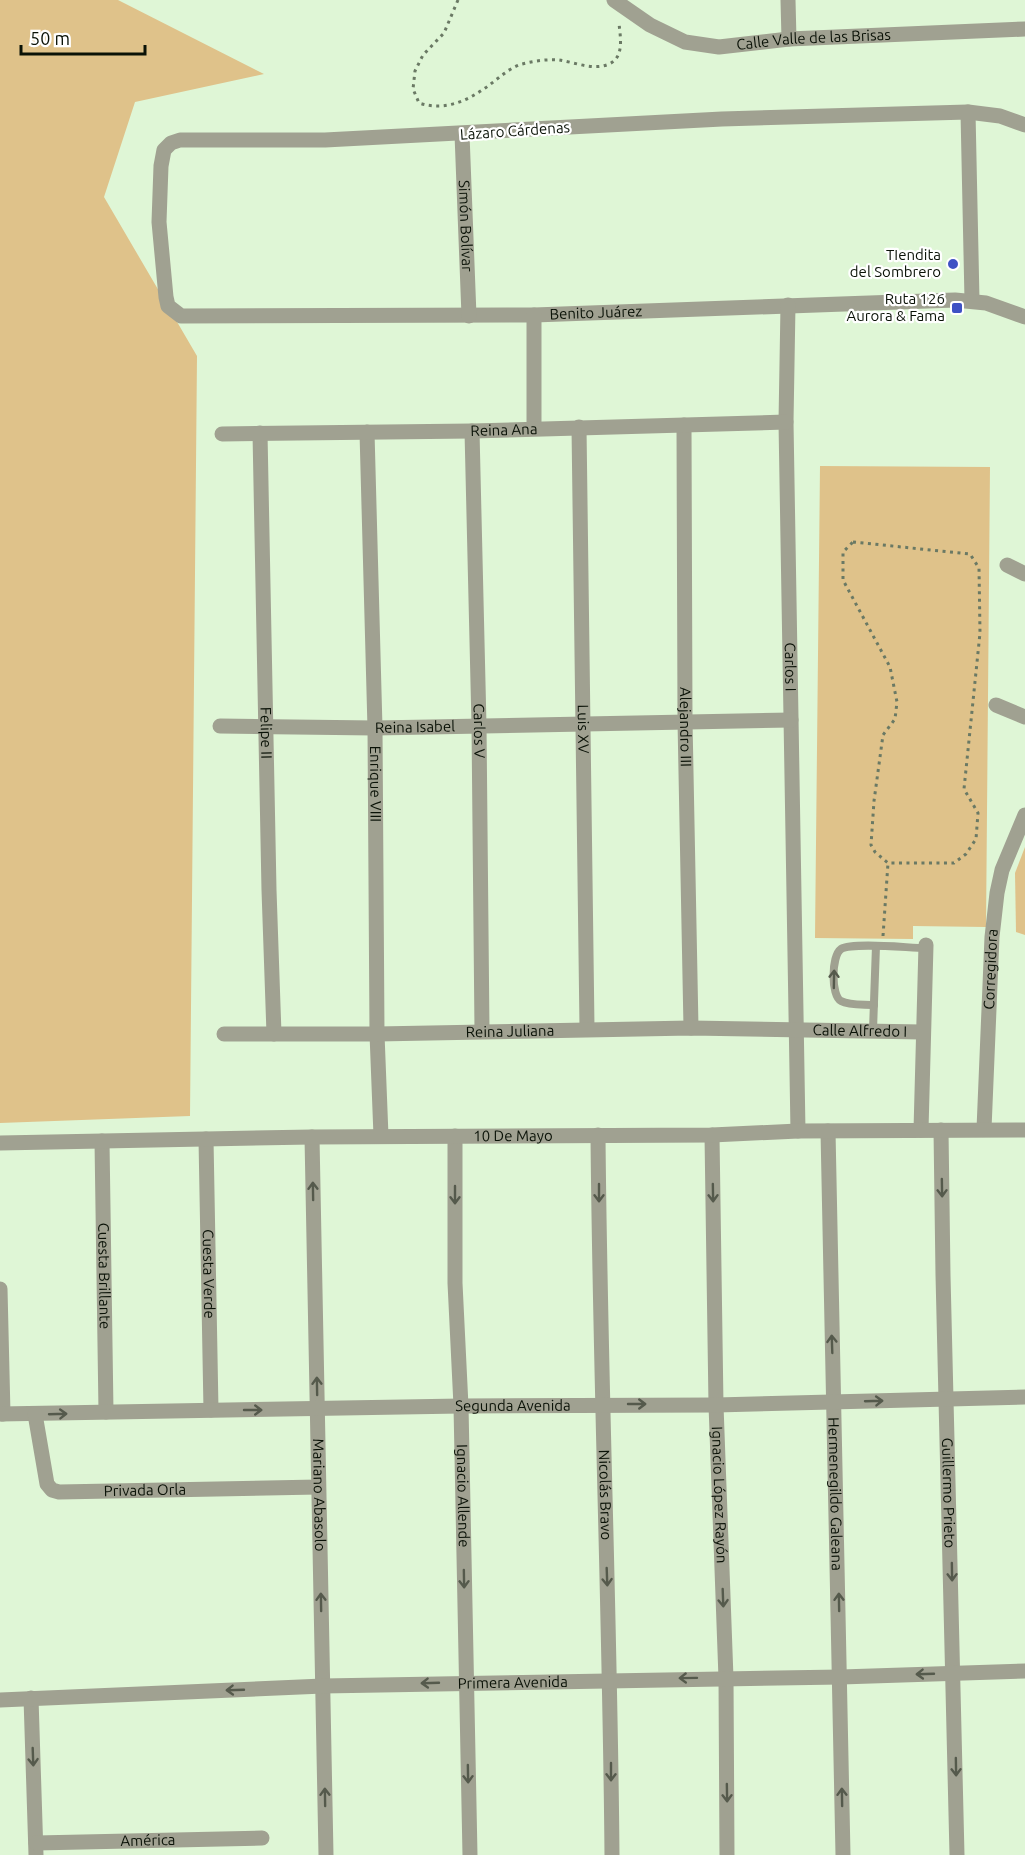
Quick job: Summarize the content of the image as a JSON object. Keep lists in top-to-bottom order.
{
  "streets": {
    "street": [
      "Calle Valle de las Brisas",
      "Lázaro Cárdenas",
      "Simón Bolívar",
      "Benito Juárez",
      "Reina Ana",
      "Carlos I",
      "Reina Isabel",
      "Alejandro III",
      "Luis XV",
      "Carlos V",
      "Felipe II",
      "Enrique VIII",
      "Corregidora",
      "Calle Alfredo I",
      "Reina Juliana",
      "10 De Mayo",
      "Cuesta Verde",
      "Cuesta Brillante",
      "Segunda Avenida",
      "Privada Orla",
      "Guillermo Prieto",
      "Hermenegildo Galeana",
      "Nicolás Bravo",
      "Ignacio López Rayón",
      "Mariano Abasolo",
      "Ignacio Allende",
      "Primera Avenida",
      "América"
    ]
  },
  "crossings": [
    ["Lázaro Cárdenas", "Simón Bolívar"],
    ["Lázaro Cárdenas", "Benito Juárez"],
    ["Simón Bolívar", "Benito Juárez"],
    ["Benito Juárez", "Carlos I"],
    ["Reina Ana", "Carlos I"],
    ["Reina Ana", "Alejandro III"],
    ["Reina Ana", "Luis XV"],
    ["Reina Ana", "Carlos V"],
    ["Reina Ana", "Felipe II"],
    ["Reina Ana", "Enrique VIII"],
    ["Carlos I", "Reina Isabel"],
    ["Carlos I", "Calle Alfredo I"],
    ["Carlos I", "Reina Juliana"],
    ["Carlos I", "10 De Mayo"],
    ["Reina Isabel", "Alejandro III"],
    ["Reina Isabel", "Luis XV"],
    ["Reina Isabel", "Carlos V"],
    ["Reina Isabel", "Felipe II"],
    ["Reina Isabel", "Enrique VIII"],
    ["Alejandro III", "Reina Juliana"],
    ["Luis XV", "Reina Juliana"],
    ["Carlos V", "Reina Juliana"],
    ["Felipe II", "Reina Juliana"],
    ["Enrique VIII", "Reina Juliana"],
    ["Enrique VIII", "10 De Mayo"],
    ["Corregidora", "10 De Mayo"],
    ["Calle Alfredo I", "Reina Juliana"],
    ["Calle Alfredo I", "10 De Mayo"],
    ["10 De Mayo", "Cuesta Verde"],
    ["10 De Mayo", "Cuesta Brillante"],
    ["10 De Mayo", "Guillermo Prieto"],
    ["10 De Mayo", "Hermenegildo Galeana"],
    ["10 De Mayo", "Nicolás Bravo"],
    ["10 De Mayo", "Ignacio López Rayón"],
    ["10 De Mayo", "Mariano Abasolo"],
    ["10 De Mayo", "Ignacio Allende"],
    ["Cuesta Verde", "Segunda Avenida"],
    ["Cuesta Brillante", "Segunda Avenida"],
    ["Segunda Avenida", "Privada Orla"],
    ["Segunda Avenida", "Guillermo Prieto"],
    ["Segunda Avenida", "Hermenegildo Galeana"],
    ["Segunda Avenida", "Nicolás Bravo"],
    ["Segunda Avenida", "Ignacio López Rayón"],
    ["Segunda Avenida", "Mariano Abasolo"],
    ["Segunda Avenida", "Ignacio Allende"],
    ["Privada Orla", "Mariano Abasolo"],
    ["Guillermo Prieto", "Primera Avenida"],
    ["Hermenegildo Galeana", "Primera Avenida"],
    ["Nicolás Bravo", "Primera Avenida"],
    ["Ignacio López Rayón", "Primera Avenida"],
    ["Mariano Abasolo", "Primera Avenida"],
    ["Ignacio Allende", "Primera Avenida"]
  ],
  "one_way": [
    "Segunda Avenida",
    "Guillermo Prieto",
    "Hermenegildo Galeana",
    "Nicolás Bravo",
    "Ignacio López Rayón",
    "Mariano Abasolo",
    "Ignacio Allende",
    "Primera Avenida"
  ],
  "places": {
    "other": ["TIendita del Sombrero"],
    "transit": ["Ruta 126 Aurora & Fama"]
  },
  "scale_bar": "50 m"
}
